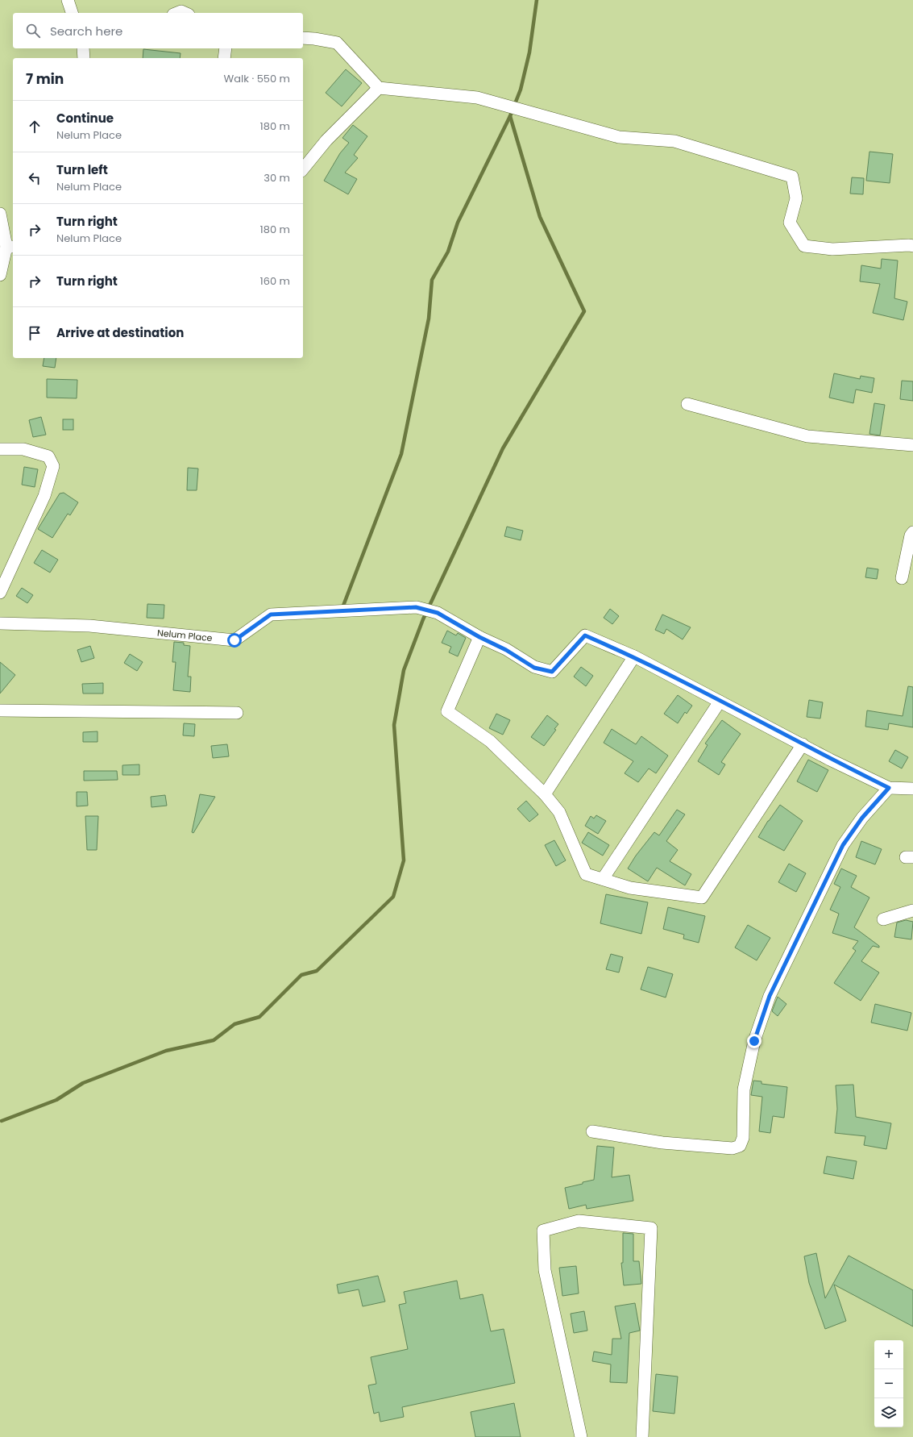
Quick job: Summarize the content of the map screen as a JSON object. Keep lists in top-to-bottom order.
{
  "streets": {
    "street": ["Nelum Place"]
  },
  "page": {
    "search": "Search here",
    "heading": ["7 min", "Walk · 550 m"],
    "list": [
      ["Continue", "Nelum Place", "180 m"],
      ["Turn left", "Nelum Place", "30 m"],
      ["Turn right", "Nelum Place", "180 m"],
      ["Turn right", "160 m"],
      "Arrive at destination"
    ],
    "map_buttons": ["+", "−"]
  }
}
